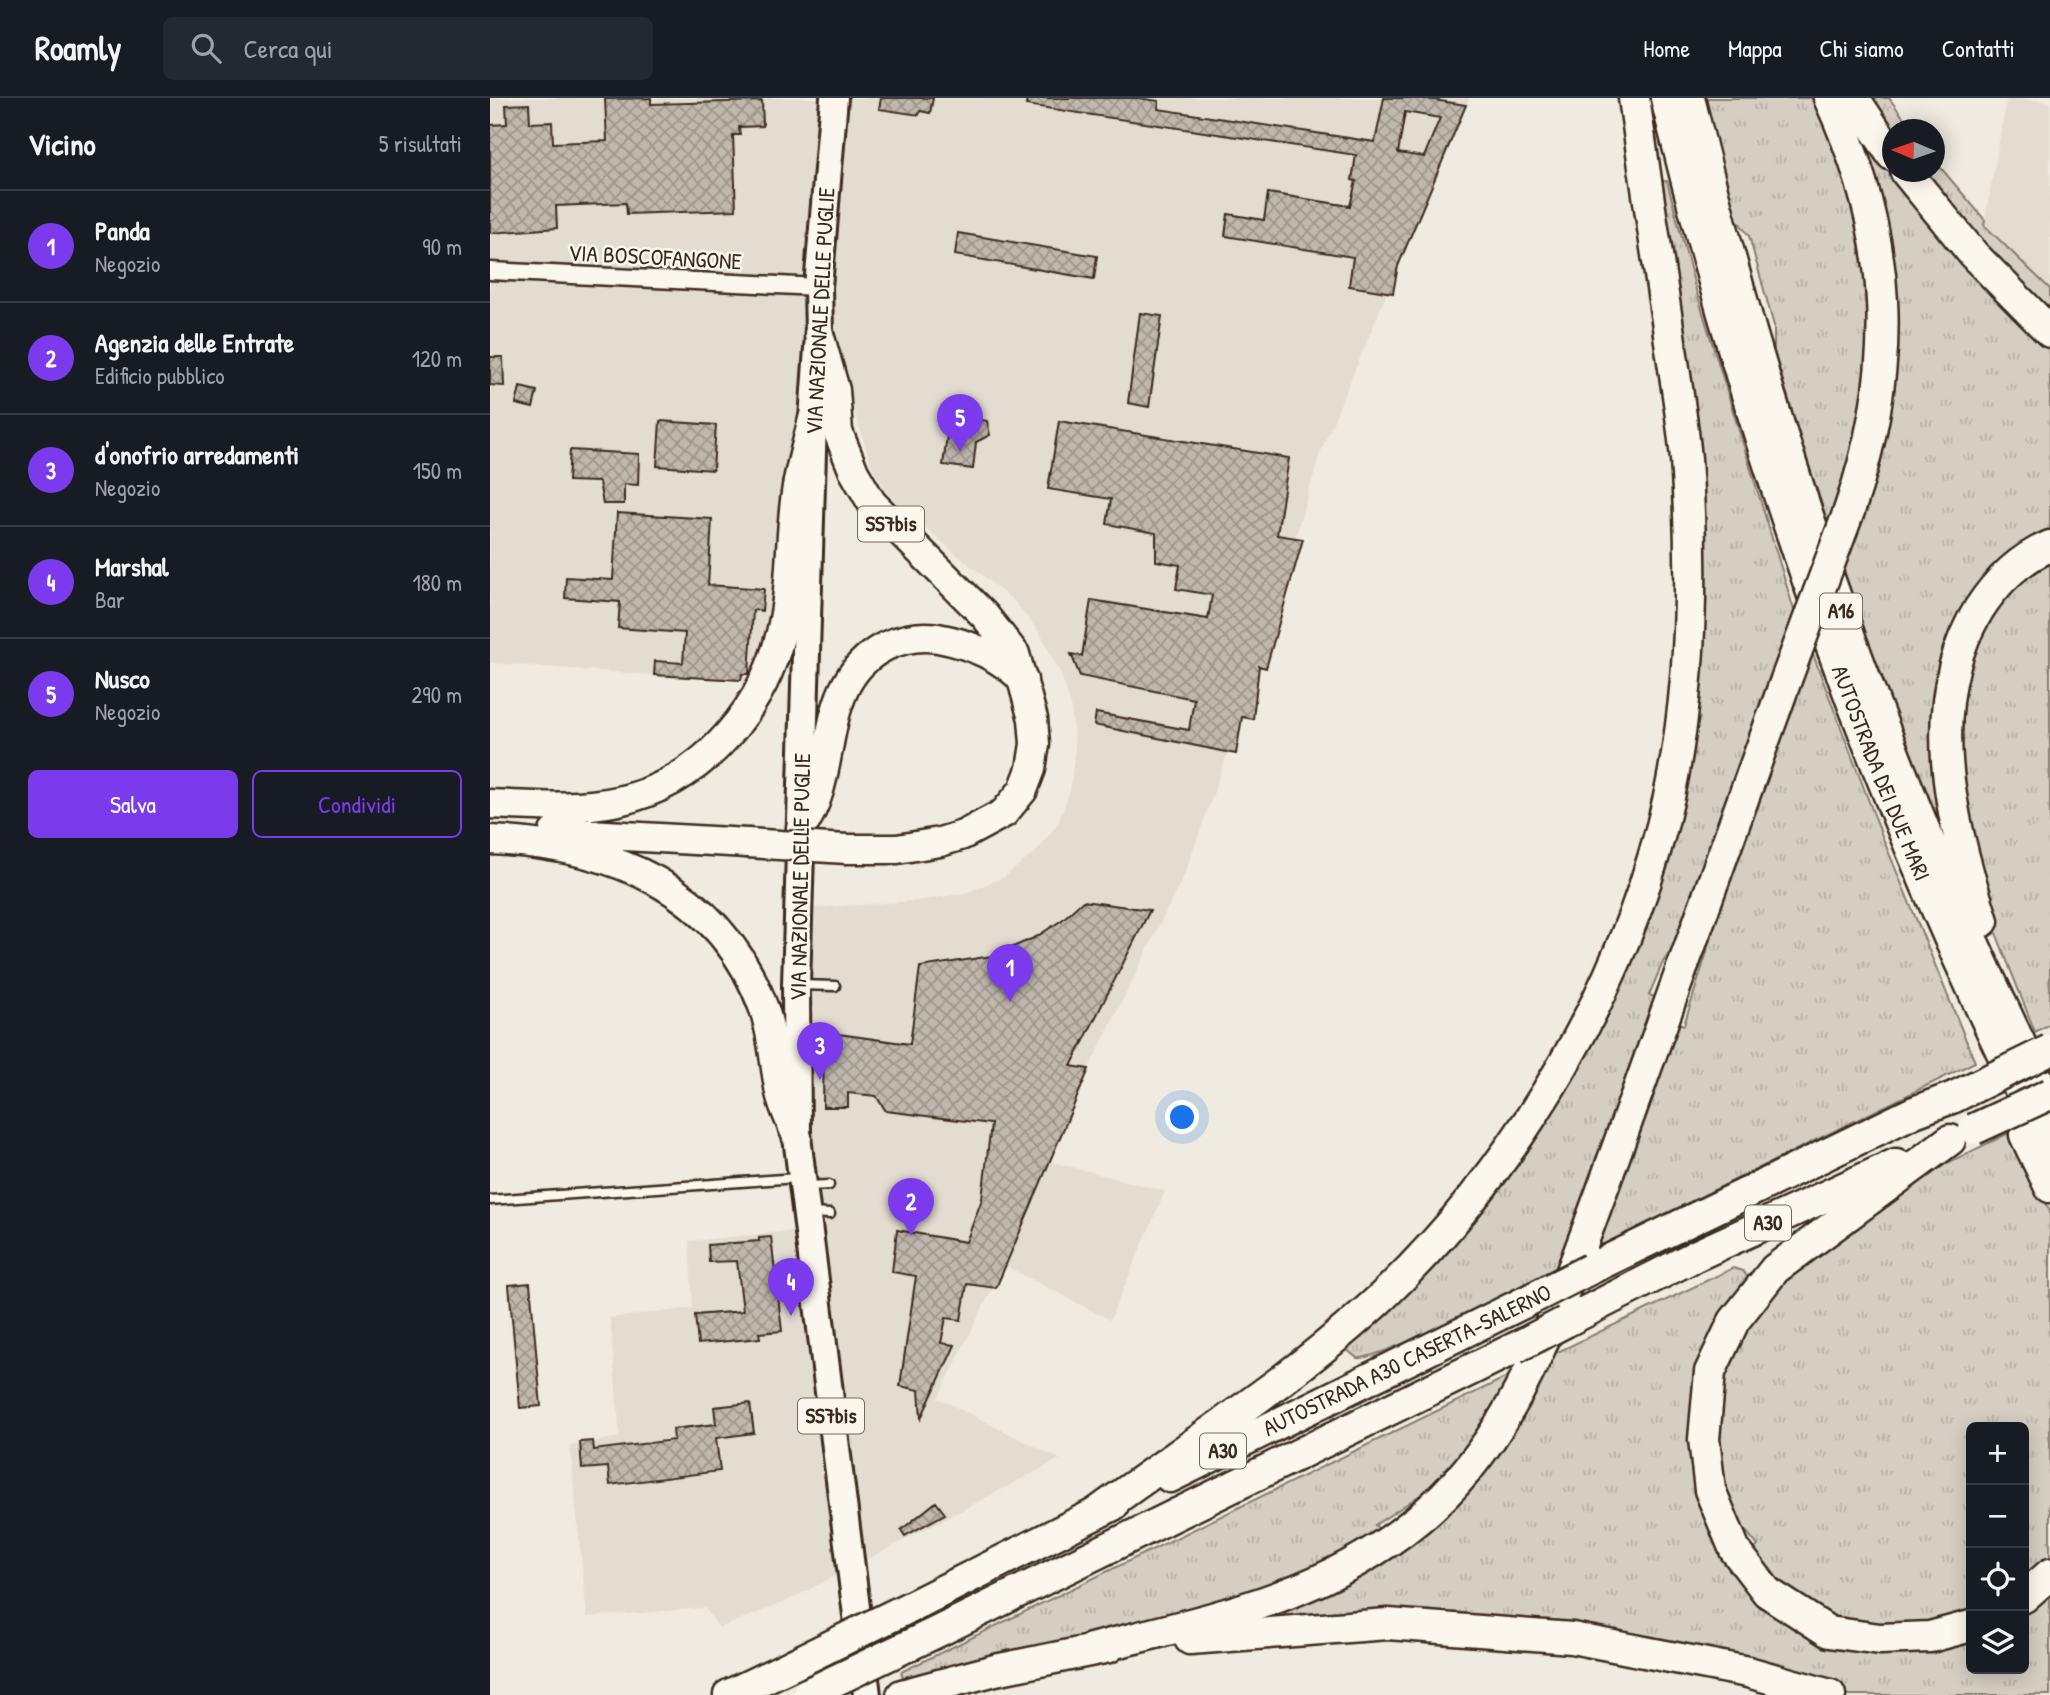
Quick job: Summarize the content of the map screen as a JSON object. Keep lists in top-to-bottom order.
{
  "streets": {
    "highway": [
      "SS7bis",
      "A16",
      "AUTOSTRADA DEI DUE MARI",
      "A30",
      "AUTOSTRADA A30 CASERTA-SALERNO"
    ],
    "main road": ["VIA NAZIONALE DELLE PUGLIE"],
    "street": ["VIA BOSCOFANGONE"]
  },
  "crossings": [
    ["VIA BOSCOFANGONE", "VIA NAZIONALE DELLE PUGLIE"],
    ["VIA NAZIONALE DELLE PUGLIE", "SS7bis"]
  ],
  "north": "left",
  "page": {
    "header": "Roamly",
    "search": "Cerca qui",
    "nav": [
      "Home",
      "Mappa",
      "Chi siamo",
      "Contatti"
    ],
    "heading": ["Vicino", "5 risultati"],
    "list": [
      {
        "mark": "1",
        "name": "Panda",
        "note": "Negozio",
        "value": "90 m"
      },
      {
        "mark": "2",
        "name": "Agenzia delle Entrate",
        "note": "Edificio pubblico",
        "value": "120 m"
      },
      {
        "mark": "3",
        "name": "d'onofrio arredamenti",
        "note": "Negozio",
        "value": "150 m"
      },
      {
        "mark": "4",
        "name": "Marshal",
        "note": "Bar",
        "value": "180 m"
      },
      {
        "mark": "5",
        "name": "Nusco",
        "note": "Negozio",
        "value": "290 m"
      }
    ],
    "pins": [
      "5",
      "1",
      "3",
      "2",
      "4"
    ],
    "buttons": ["Salva", "Condividi"],
    "map_buttons": ["+", "−"]
  }
}
